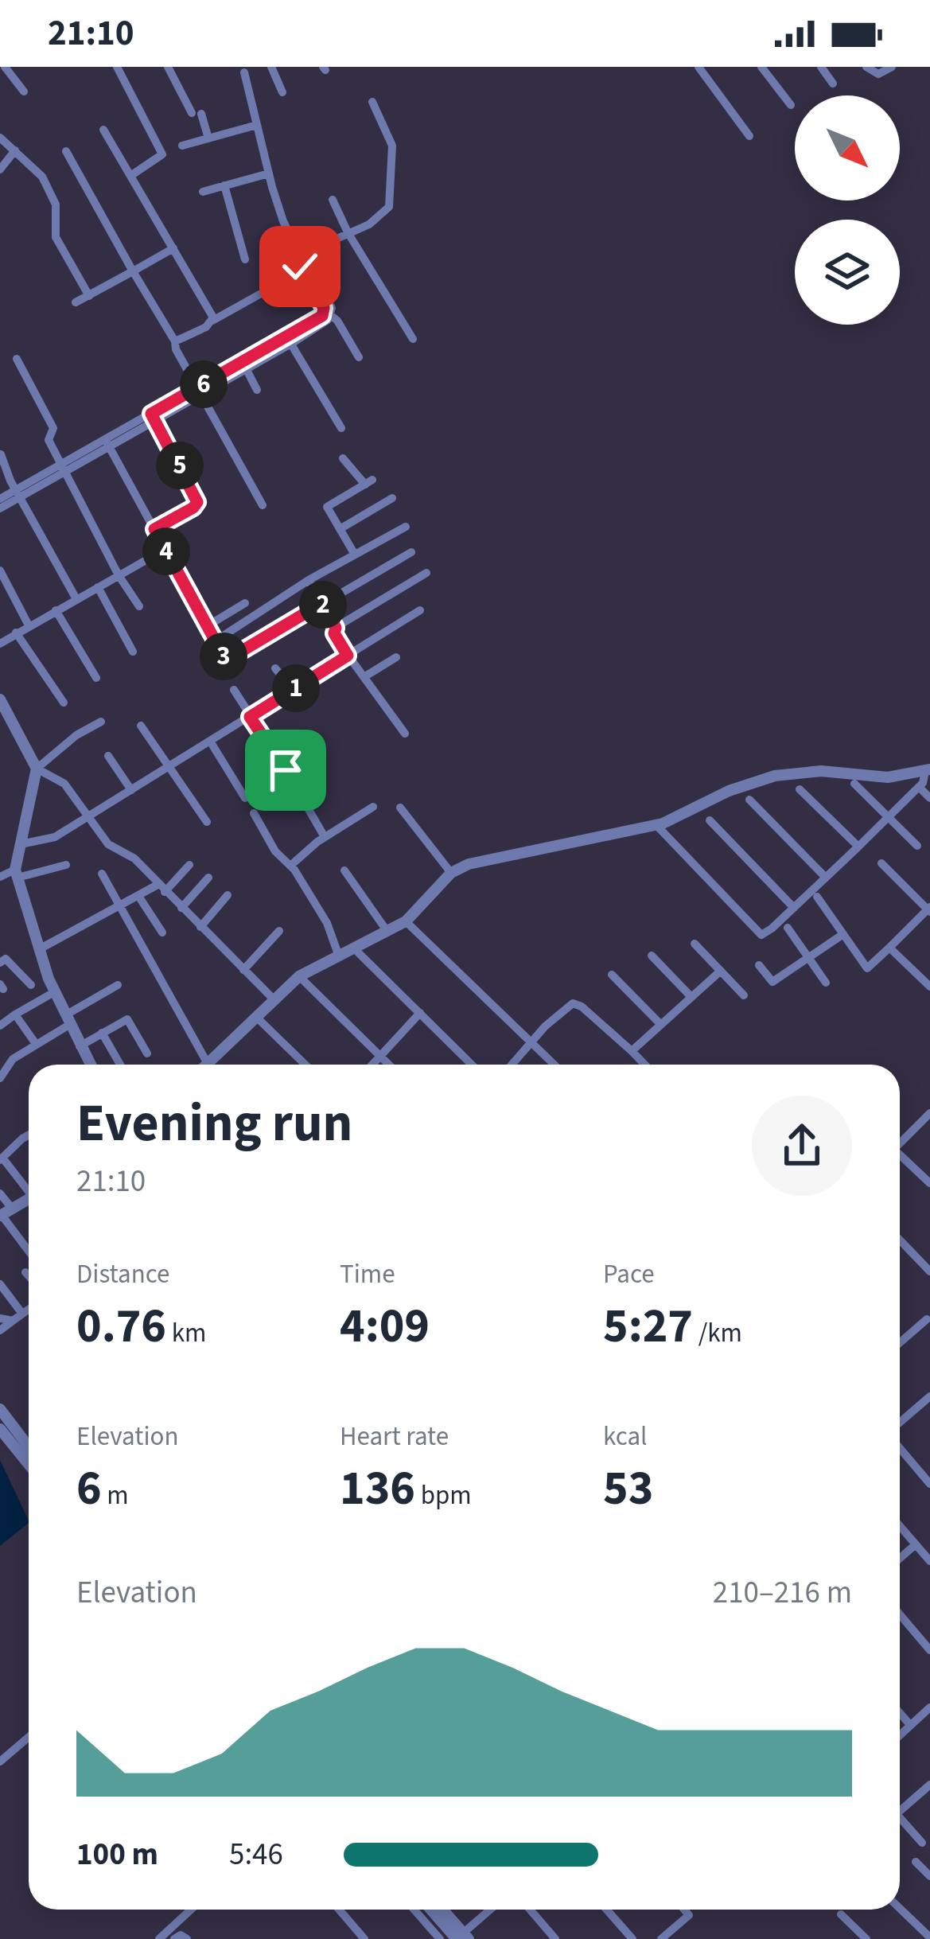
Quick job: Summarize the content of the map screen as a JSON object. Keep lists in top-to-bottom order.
{
  "north": "bottom right",
  "page": {
    "status": "21:10",
    "pins": [
      "6",
      "5",
      "4",
      "2",
      "3",
      "1"
    ],
    "heading": ["Evening run", "21:10"],
    "stats": [
      ["Distance", "0.76 km"],
      ["Time", "4:09"],
      ["Pace", "5:27 /km"],
      ["Elevation", "6 m"],
      ["Heart rate", "136 bpm"],
      ["kcal", "53"]
    ],
    "chart": ["Elevation", "210–216 m"],
    "list": [
      {
        "name": "100 m",
        "note": "5:46"
      }
    ]
  }
}
